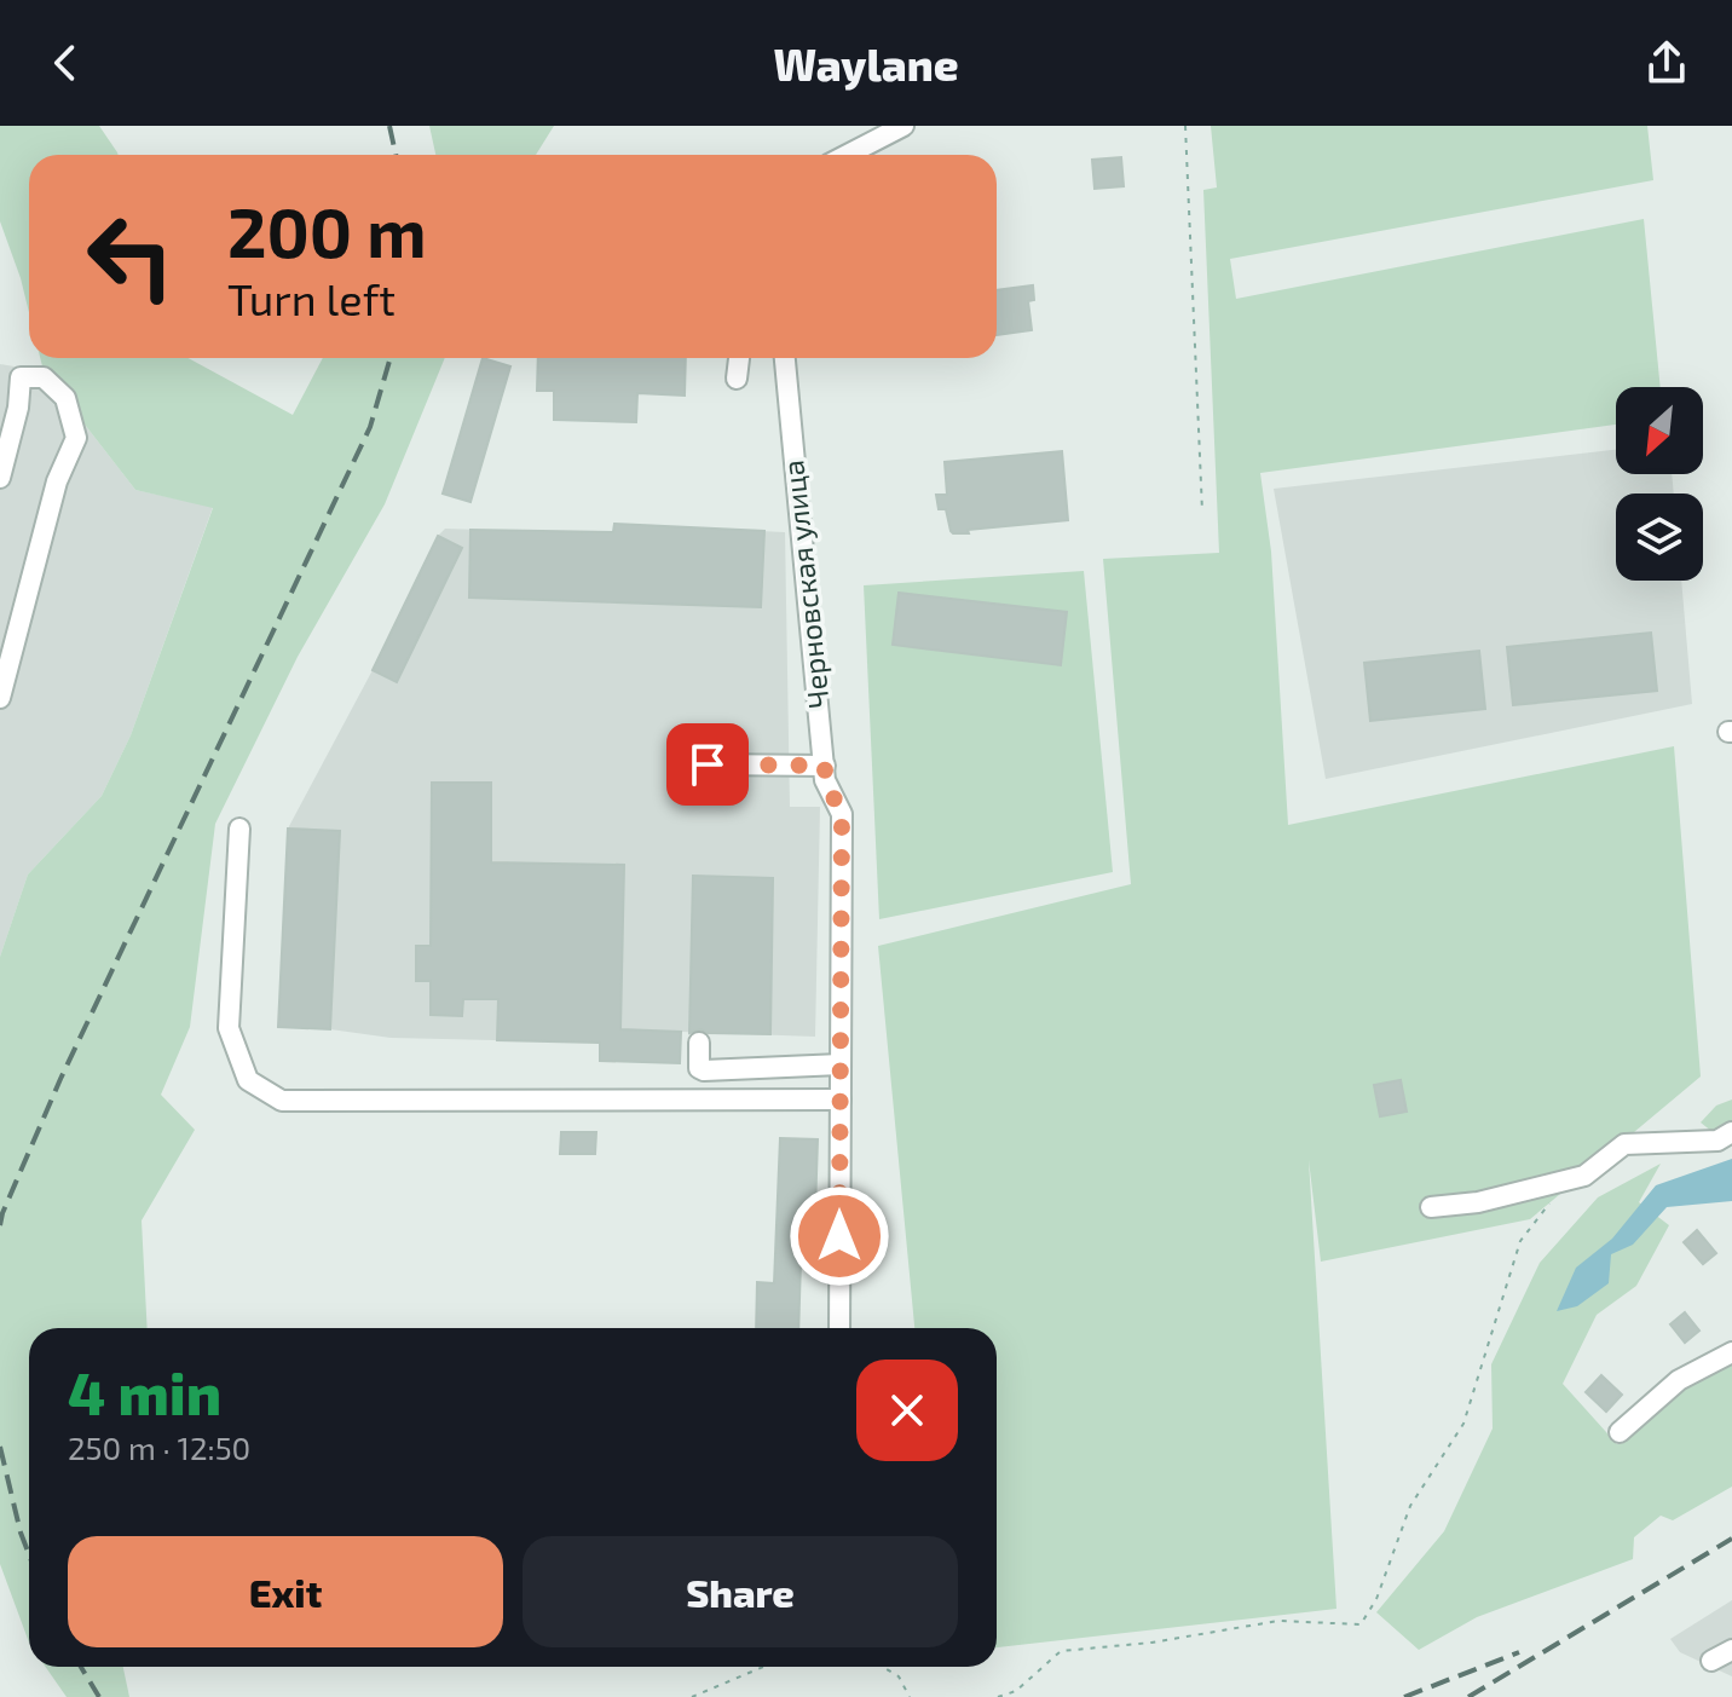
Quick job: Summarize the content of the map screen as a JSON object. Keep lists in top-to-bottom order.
{
  "streets": {
    "street": ["Черновская улица"]
  },
  "north": "bottom left",
  "page": {
    "header": "Waylane",
    "turn": ["200 m", "Turn left"],
    "heading": ["4 min", "250 m · 12:50"],
    "buttons": ["Exit", "Share"]
  }
}
